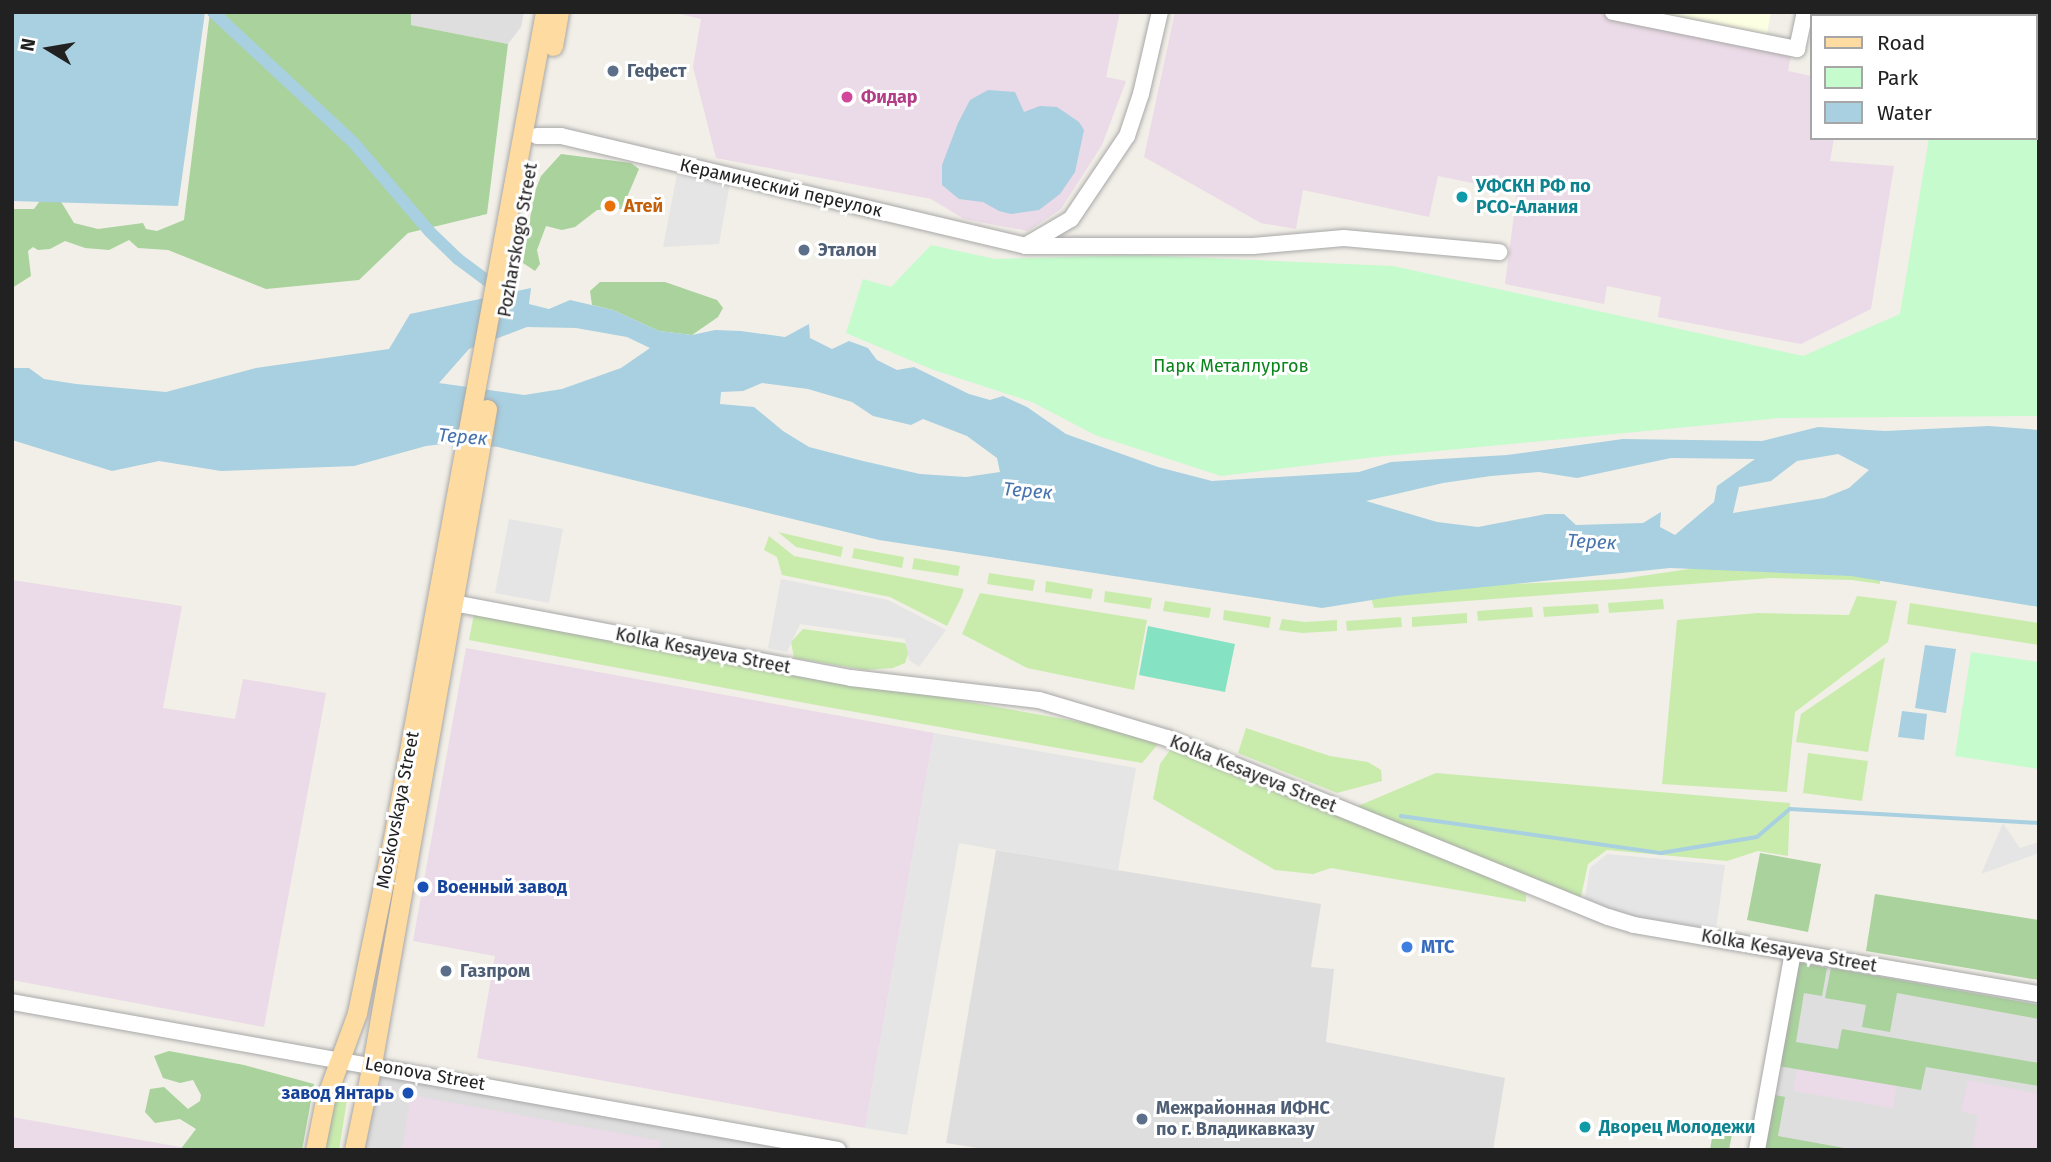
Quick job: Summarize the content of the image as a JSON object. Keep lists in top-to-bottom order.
{
  "streets": {
    "main road": ["Pozharskogo Street", "Moskovskaya Street"],
    "street": ["Керамический переулок", "Kolka Kesayeva Street", "Leonova Street"]
  },
  "crossings": [
    ["Керамический переулок", "Pozharskogo Street"],
    ["Pozharskogo Street", "Moskovskaya Street"],
    ["Kolka Kesayeva Street", "Moskovskaya Street"],
    ["Moskovskaya Street", "Leonova Street"]
  ],
  "water": ["Терек"],
  "parks": ["Парк Металлургов"],
  "places": [
    "Гефест",
    "Фидар",
    "УФСКН РФ по РСО-Алания",
    "Атей",
    "Эталон",
    "Военный завод",
    "МТС",
    "Газпром",
    "завод Янтарь",
    "Межрайонная ИФНС по г. Владикавказу",
    "Дворец Молодежи"
  ],
  "legend": ["Road", "Park", "Water"],
  "north": "left"
}
